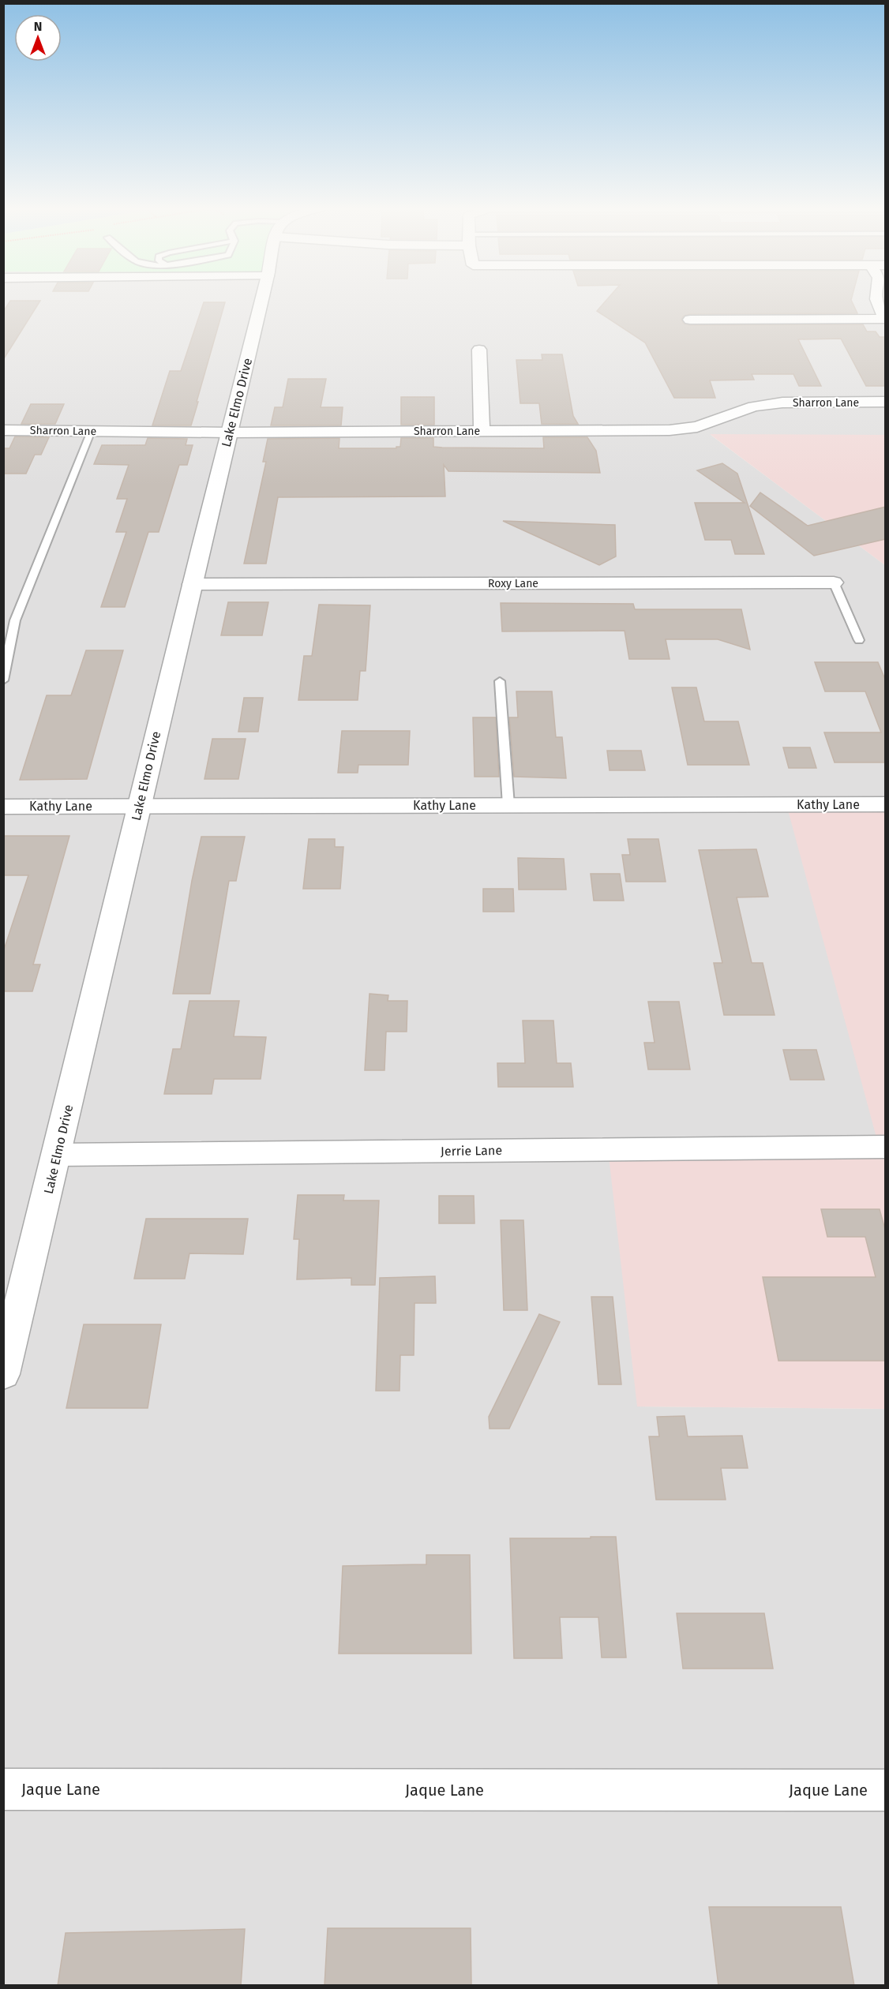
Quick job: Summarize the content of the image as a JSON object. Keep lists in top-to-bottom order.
{
  "streets": {
    "street": [
      "Lake Elmo Drive",
      "Sharron Lane",
      "Roxy Lane",
      "Kathy Lane",
      "Jerrie Lane",
      "Jaque Lane"
    ]
  },
  "crossings": [
    ["Lake Elmo Drive", "Sharron Lane"],
    ["Lake Elmo Drive", "Roxy Lane"],
    ["Lake Elmo Drive", "Kathy Lane"],
    ["Lake Elmo Drive", "Jerrie Lane"]
  ],
  "north": "top"
}
